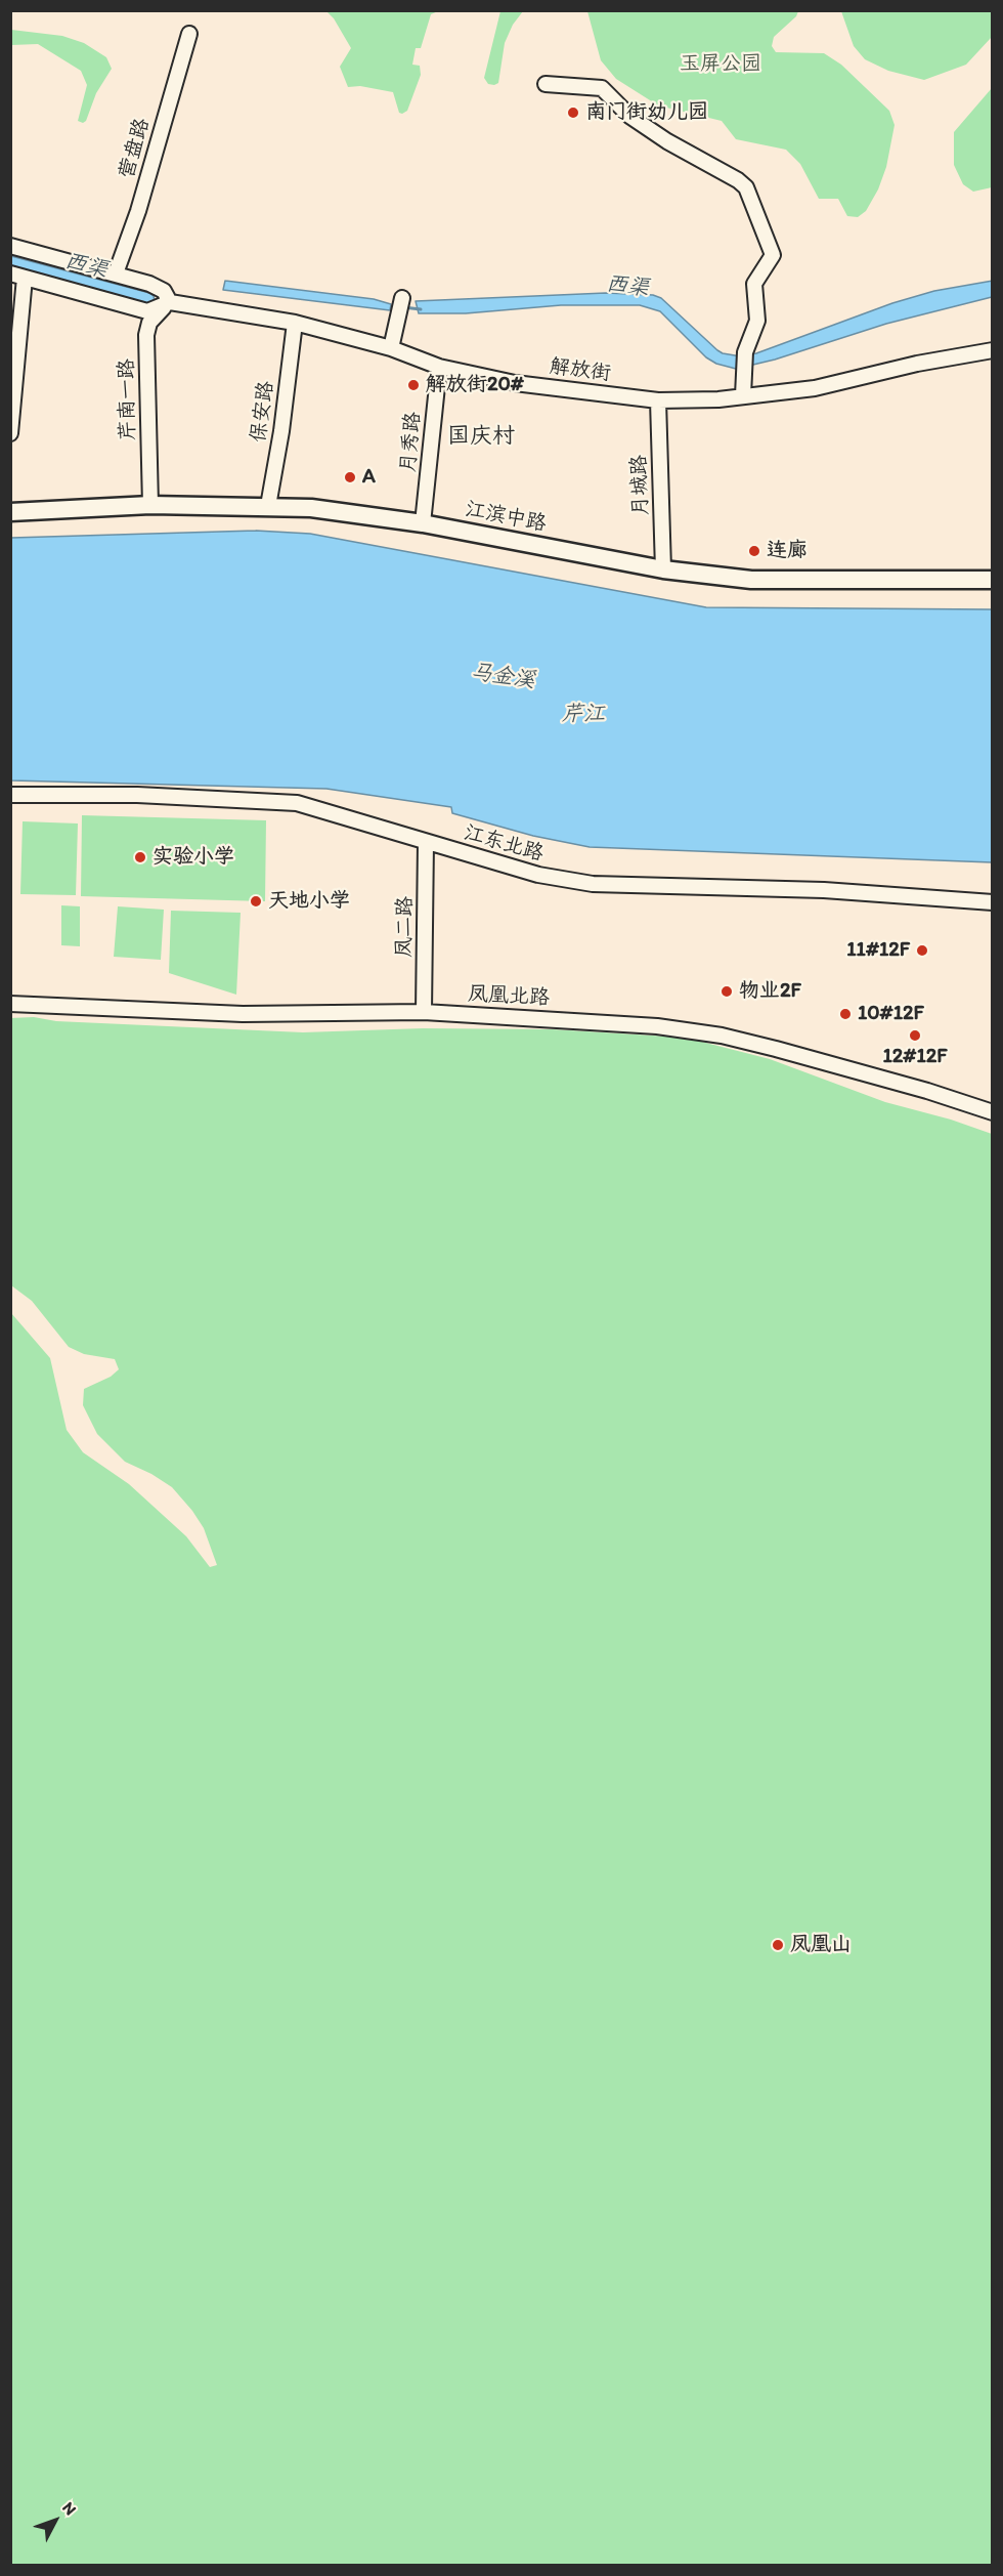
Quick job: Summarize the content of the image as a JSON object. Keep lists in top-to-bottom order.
{
  "streets": {
    "main road": ["江滨中路"],
    "street": [
      "营盘路",
      "解放街",
      "芹南一路",
      "保安路",
      "月秀路",
      "月城路",
      "江东北路",
      "凤二路",
      "凤凰北路"
    ]
  },
  "crossings": [
    ["营盘路", "解放街"],
    ["解放街", "芹南一路"],
    ["解放街", "保安路"],
    ["解放街", "月秀路"],
    ["解放街", "月城路"],
    ["芹南一路", "江滨中路"],
    ["保安路", "江滨中路"],
    ["月秀路", "江滨中路"],
    ["月城路", "江滨中路"],
    ["江东北路", "凤二路"],
    ["凤二路", "凤凰北路"]
  ],
  "districts": ["国庆村"],
  "water": ["西渠", "马金溪", "芹江"],
  "parks": ["玉屏公园"],
  "places": [
    "南门街幼儿园",
    "解放街20#",
    "A",
    "连廊",
    "实验小学",
    "天地小学",
    "11#12F",
    "物业2F",
    "10#12F",
    "12#12F",
    "凤凰山"
  ],
  "north": "top right"
}
